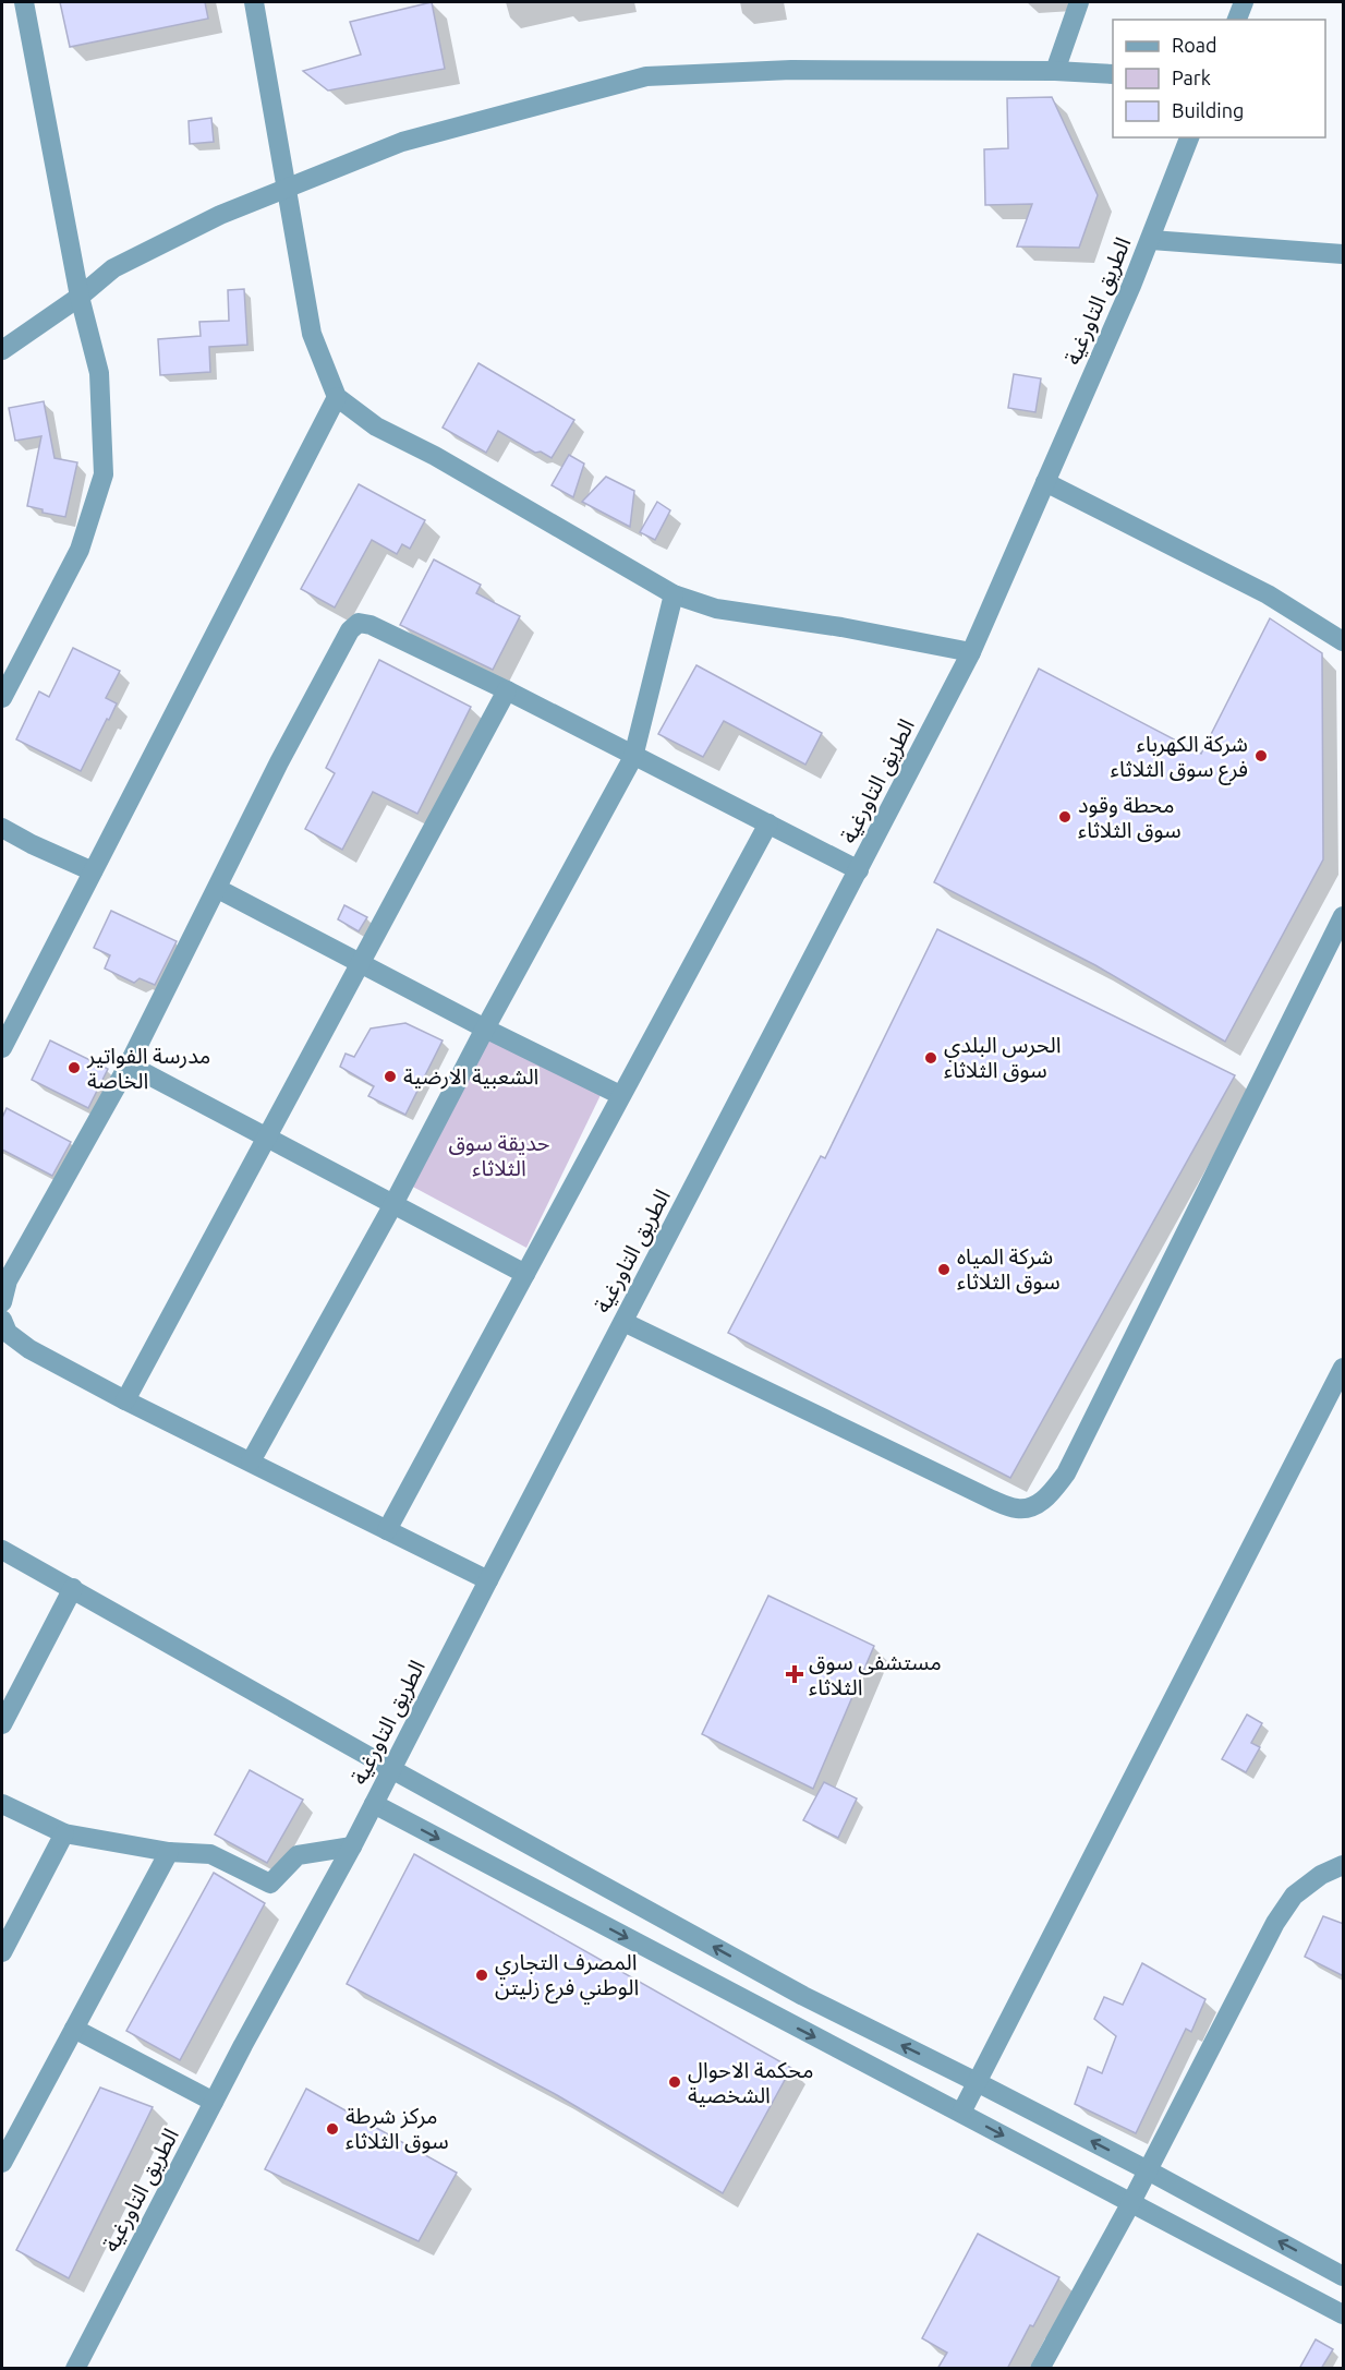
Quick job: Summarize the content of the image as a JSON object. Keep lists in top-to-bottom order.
{
  "streets": {
    "street": ["الطريق التاورغية"]
  },
  "parks": ["حديقة سوق الثلاثاء"],
  "places": {
    "other": [
      "شركة الكهرباء فرع سوق الثلاثاء",
      "محطة وقود سوق الثلاثاء",
      "الحرس البلدي سوق الثلاثاء",
      "مدرسة الفواتير الخاصة",
      "الشعبية الارضية",
      "شركة المياه سوق الثلاثاء",
      "المصرف التجاري الوطني فرع زليتن",
      "محكمة الاحوال الشخصية",
      "مركز شرطة سوق الثلاثاء"
    ],
    "health": ["مستشفى سوق الثلاثاء"]
  },
  "legend": ["Road", "Park", "Building"]
}
